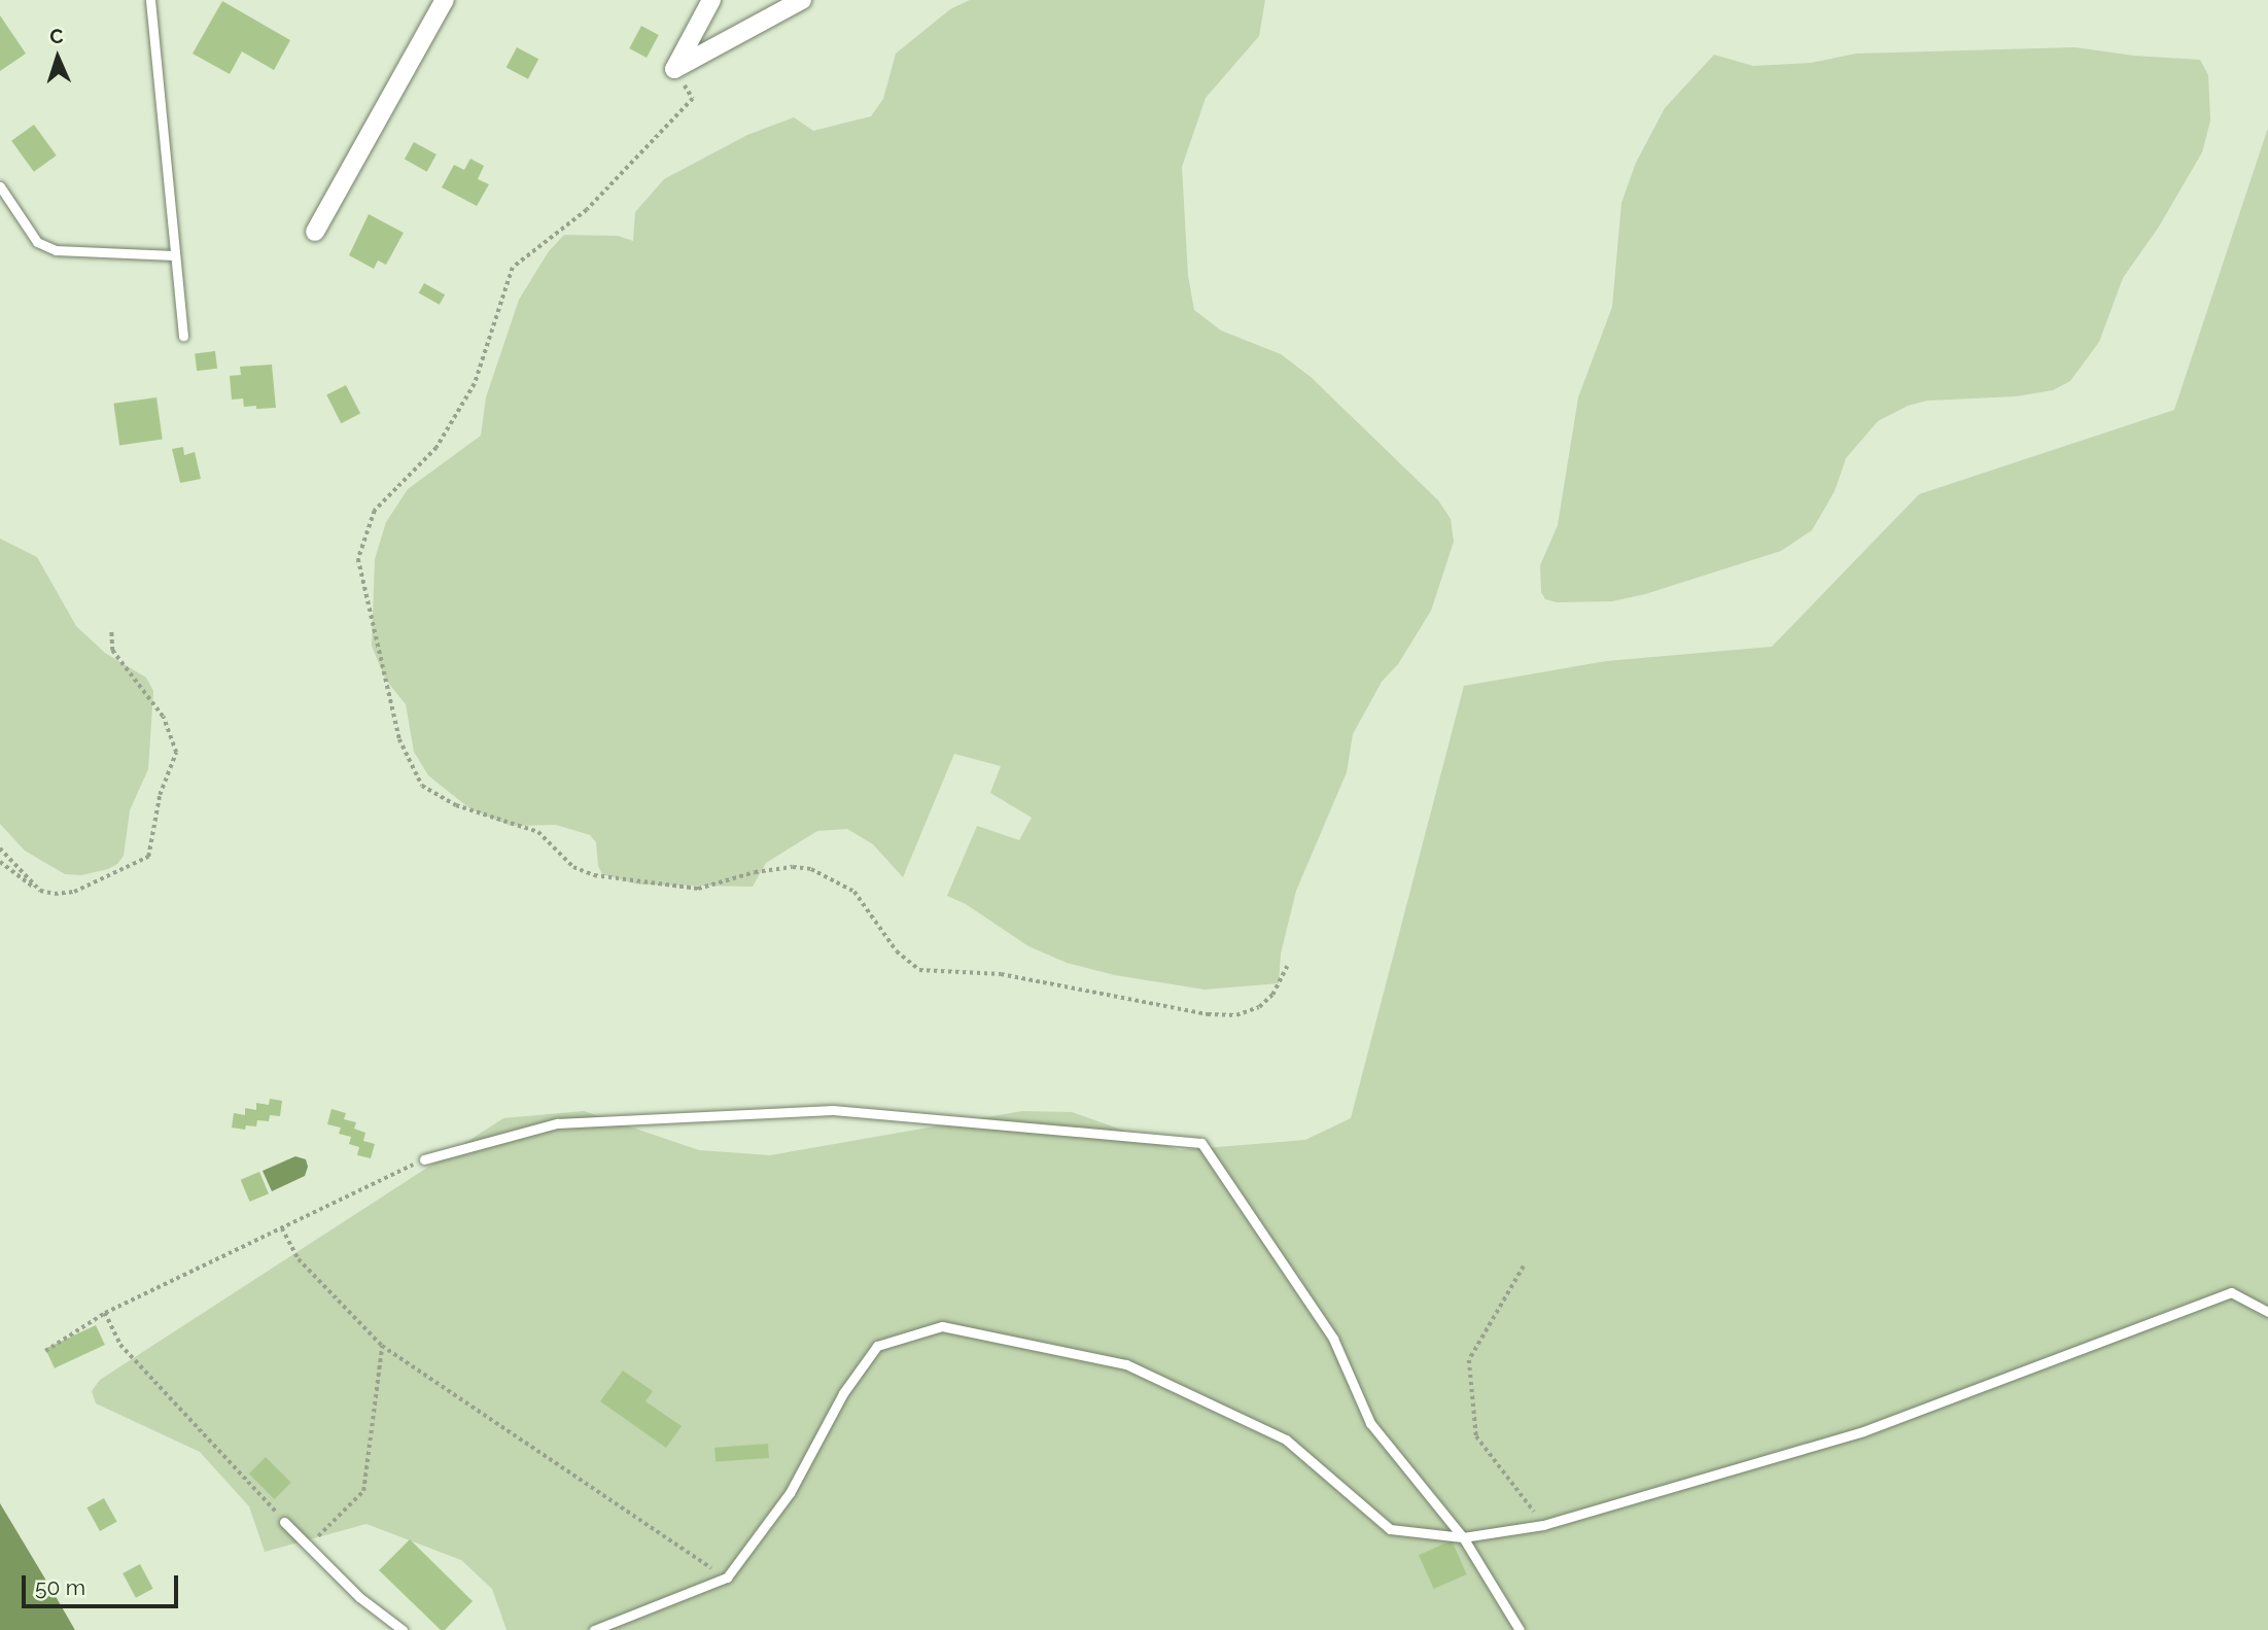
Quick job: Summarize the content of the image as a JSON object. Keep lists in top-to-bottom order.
{
  "scale_bar": "50 m",
  "north": "top"
}
